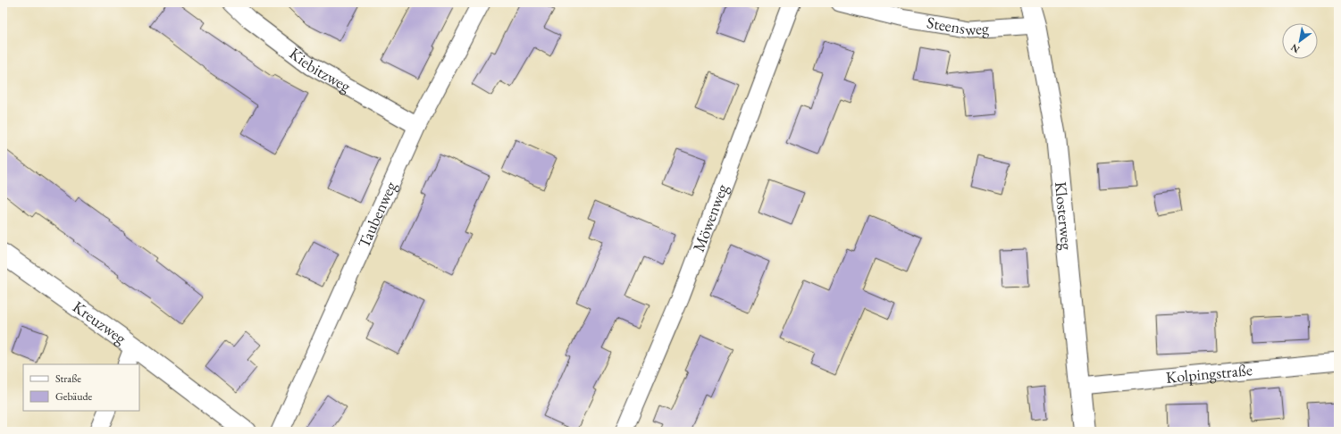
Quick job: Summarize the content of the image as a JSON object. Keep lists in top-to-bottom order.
{
  "streets": {
    "street": [
      "Steensweg",
      "Kiebitzweg",
      "Taubenweg",
      "Klosterweg",
      "Möwenweg",
      "Kreuzweg",
      "Kolpingstraße"
    ]
  },
  "crossings": [
    ["Steensweg", "Klosterweg"],
    ["Kiebitzweg", "Taubenweg"],
    ["Klosterweg", "Kolpingstraße"]
  ],
  "legend": ["Straße", "Gebäude"],
  "north": "bottom left"
}
